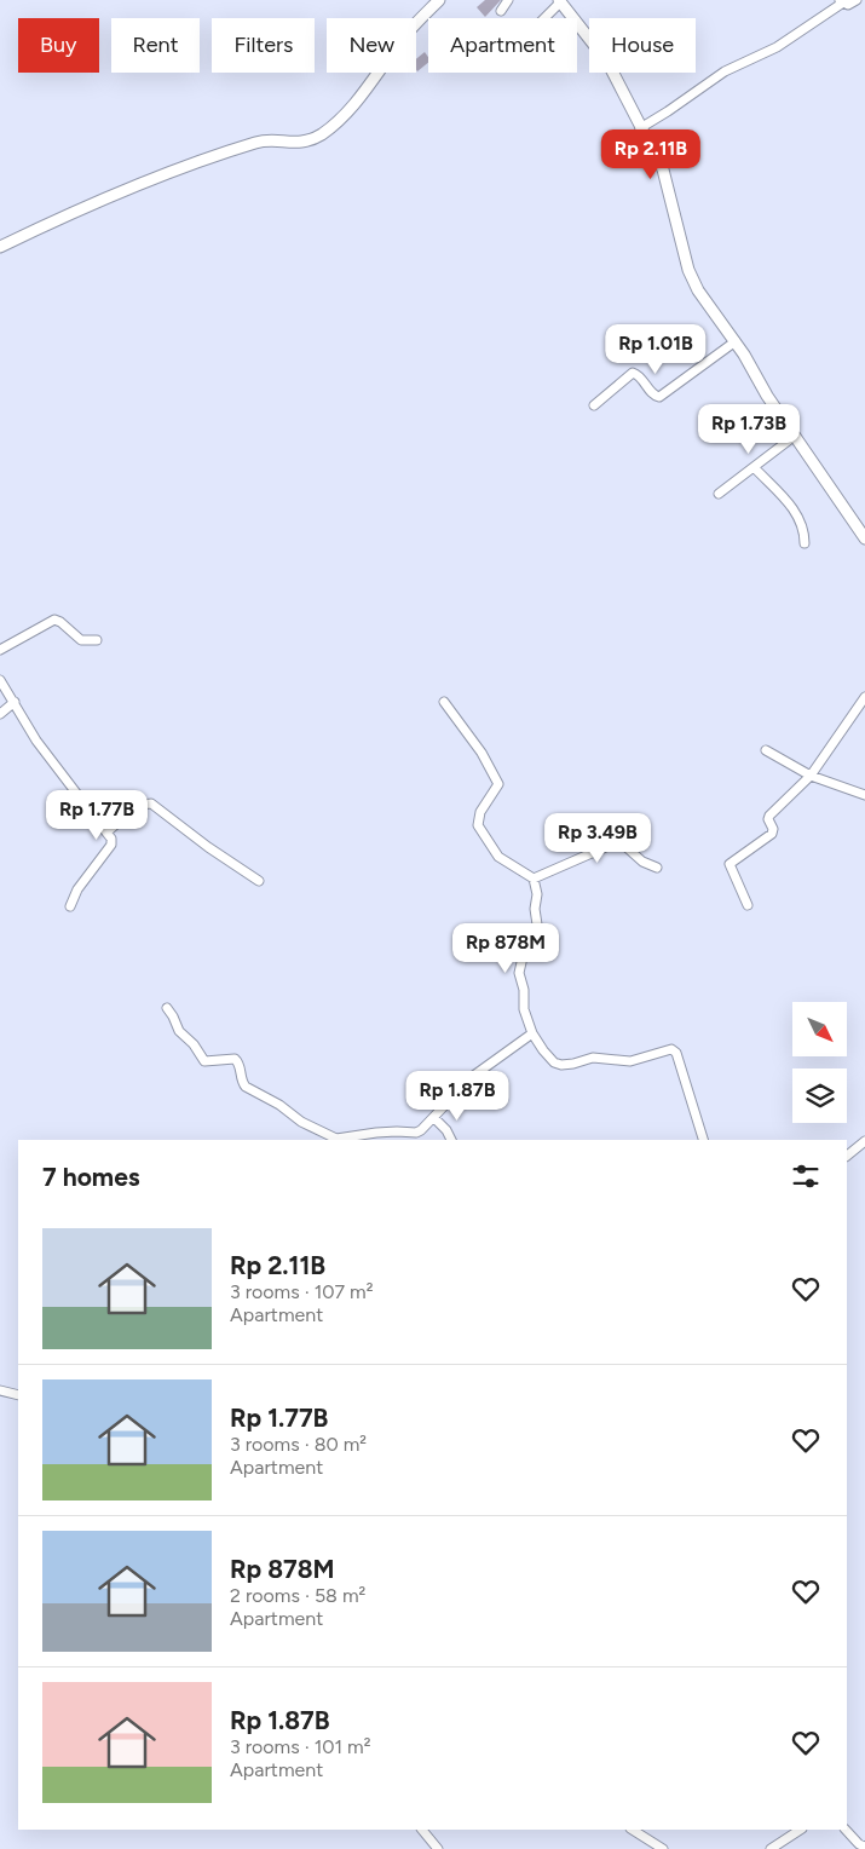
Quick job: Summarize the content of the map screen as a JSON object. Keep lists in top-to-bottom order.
{
  "north": "bottom right",
  "page": {
    "chip": [
      "Buy",
      "Rent",
      "Filters",
      "New",
      "Apartment",
      "House"
    ],
    "price": [
      "Rp 2.11B",
      "Rp 1.01B",
      "Rp 1.73B",
      "Rp 1.77B",
      "Rp 3.49B",
      "Rp 878M",
      "Rp 1.87B"
    ],
    "heading": "7 homes",
    "list": [
      {
        "name": "Rp 2.11B",
        "note": "3 rooms · 107 m² · Apartment"
      },
      {
        "name": "Rp 1.77B",
        "note": "3 rooms · 80 m² · Apartment"
      },
      {
        "name": "Rp 878M",
        "note": "2 rooms · 58 m² · Apartment"
      },
      {
        "name": "Rp 1.87B",
        "note": "3 rooms · 101 m² · Apartment"
      }
    ]
  }
}
